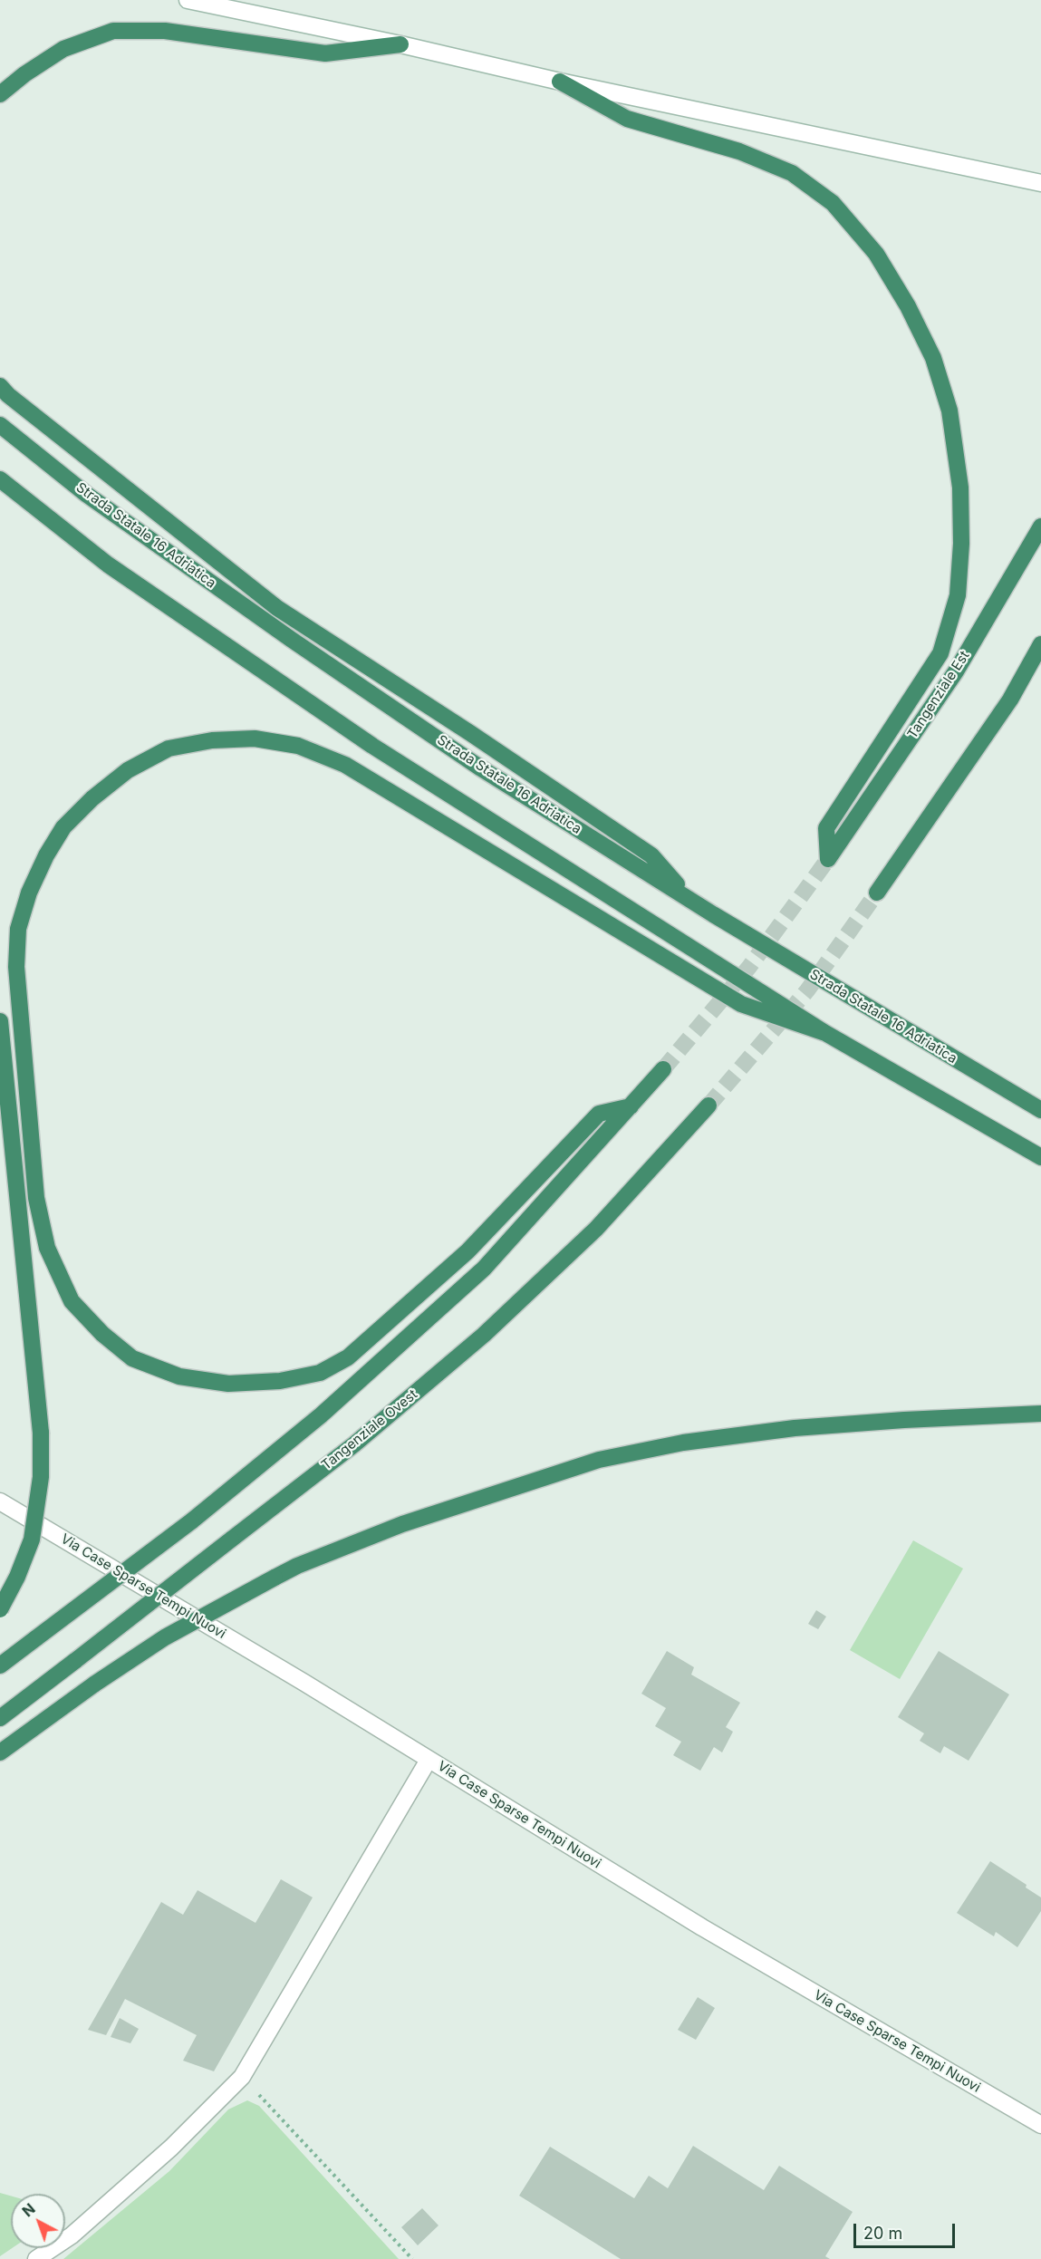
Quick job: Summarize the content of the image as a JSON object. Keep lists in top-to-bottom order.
{
  "streets": {
    "highway": ["Strada Statale 16 Adriatica", "Tangenziale Est", "Tangenziale Ovest"],
    "street": ["Via Case Sparse Tempi Nuovi"]
  },
  "scale_bar": "20 m",
  "north": "top left"
}
